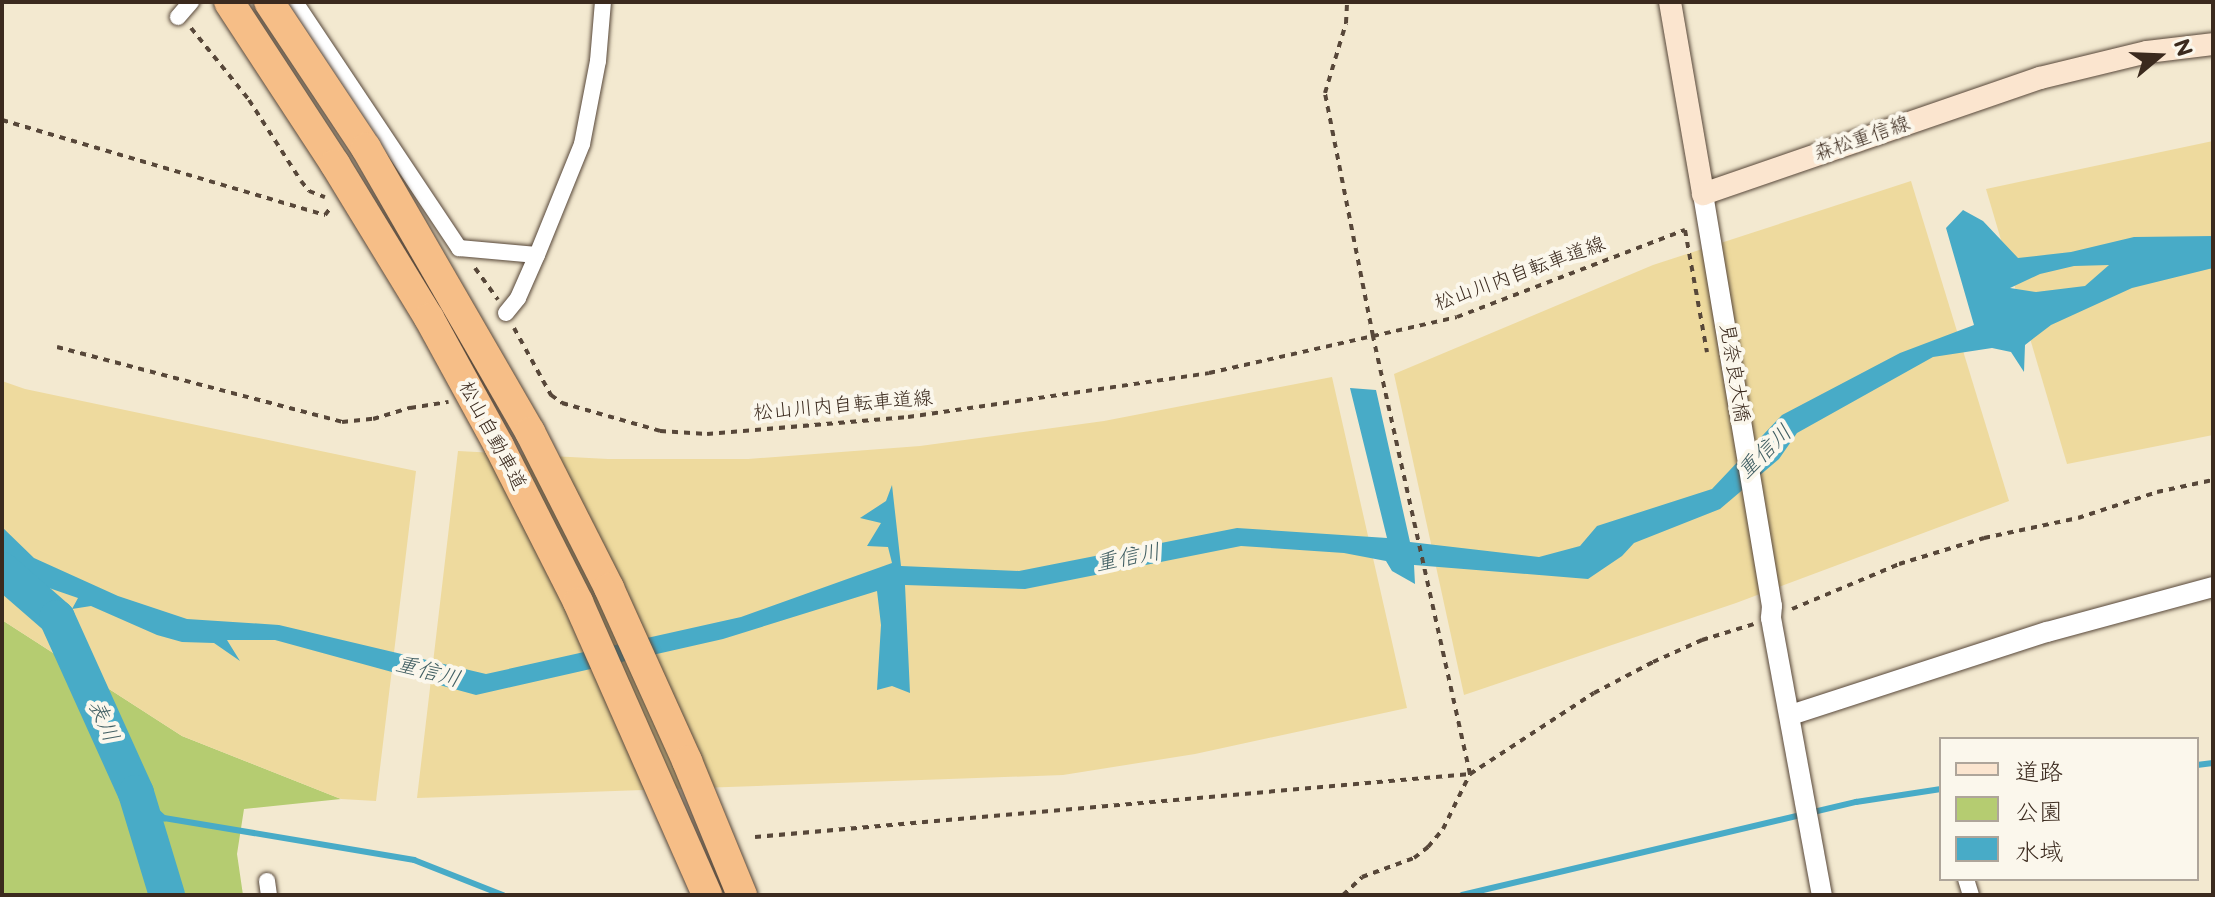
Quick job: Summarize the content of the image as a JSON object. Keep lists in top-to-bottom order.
{
  "streets": {
    "highway": ["松山自動車道"],
    "main road": ["森松重信線"],
    "street": ["見奈良大橋"],
    "path": ["松山川内自転車道線"]
  },
  "crossings": [
    ["森松重信線", "見奈良大橋"]
  ],
  "water": ["重信川", "表川"],
  "legend": ["道路", "公園", "水域"],
  "north": "right"
}
